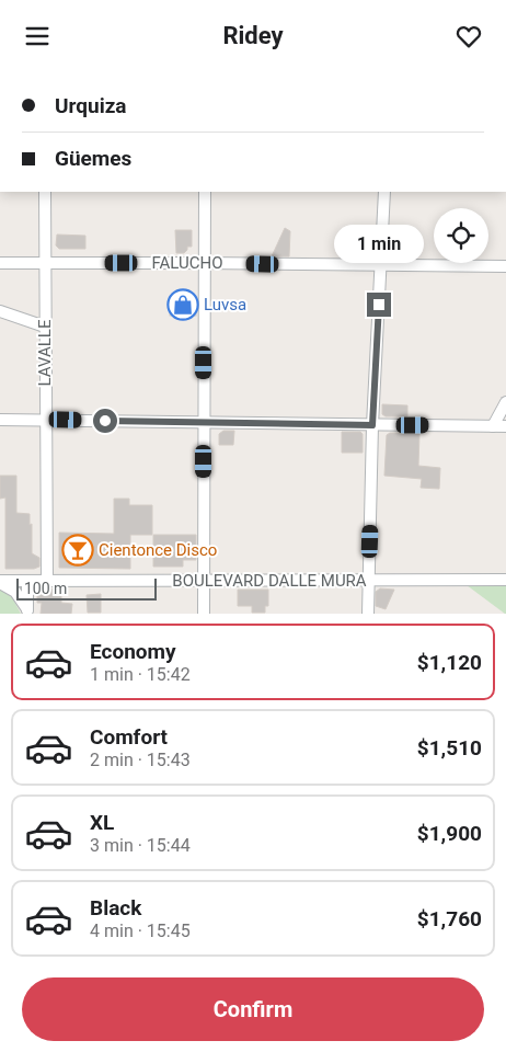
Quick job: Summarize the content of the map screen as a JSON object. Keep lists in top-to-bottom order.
{
  "streets": {
    "street": ["FALUCHO", "LAVALLE", "BOULEVARD DALLE MURA"]
  },
  "crossings": [
    ["FALUCHO", "LAVALLE"],
    ["LAVALLE", "BOULEVARD DALLE MURA"]
  ],
  "places": {
    "shop": ["Luvsa"],
    "bar": ["Cientonce Disco"]
  },
  "scale_bar": "100 m",
  "page": {
    "header": "Ridey",
    "banner": ["Urquiza", "Güemes"],
    "bubble": "1 min",
    "scale": "100 m",
    "list": [
      {
        "name": "Economy",
        "note": "1 min · 15:42",
        "value": "$1,120"
      },
      {
        "name": "Comfort",
        "note": "2 min · 15:43",
        "value": "$1,510"
      },
      {
        "name": "XL",
        "note": "3 min · 15:44",
        "value": "$1,900"
      },
      {
        "name": "Black",
        "note": "4 min · 15:45",
        "value": "$1,760"
      }
    ],
    "buttons": "Confirm"
  }
}
